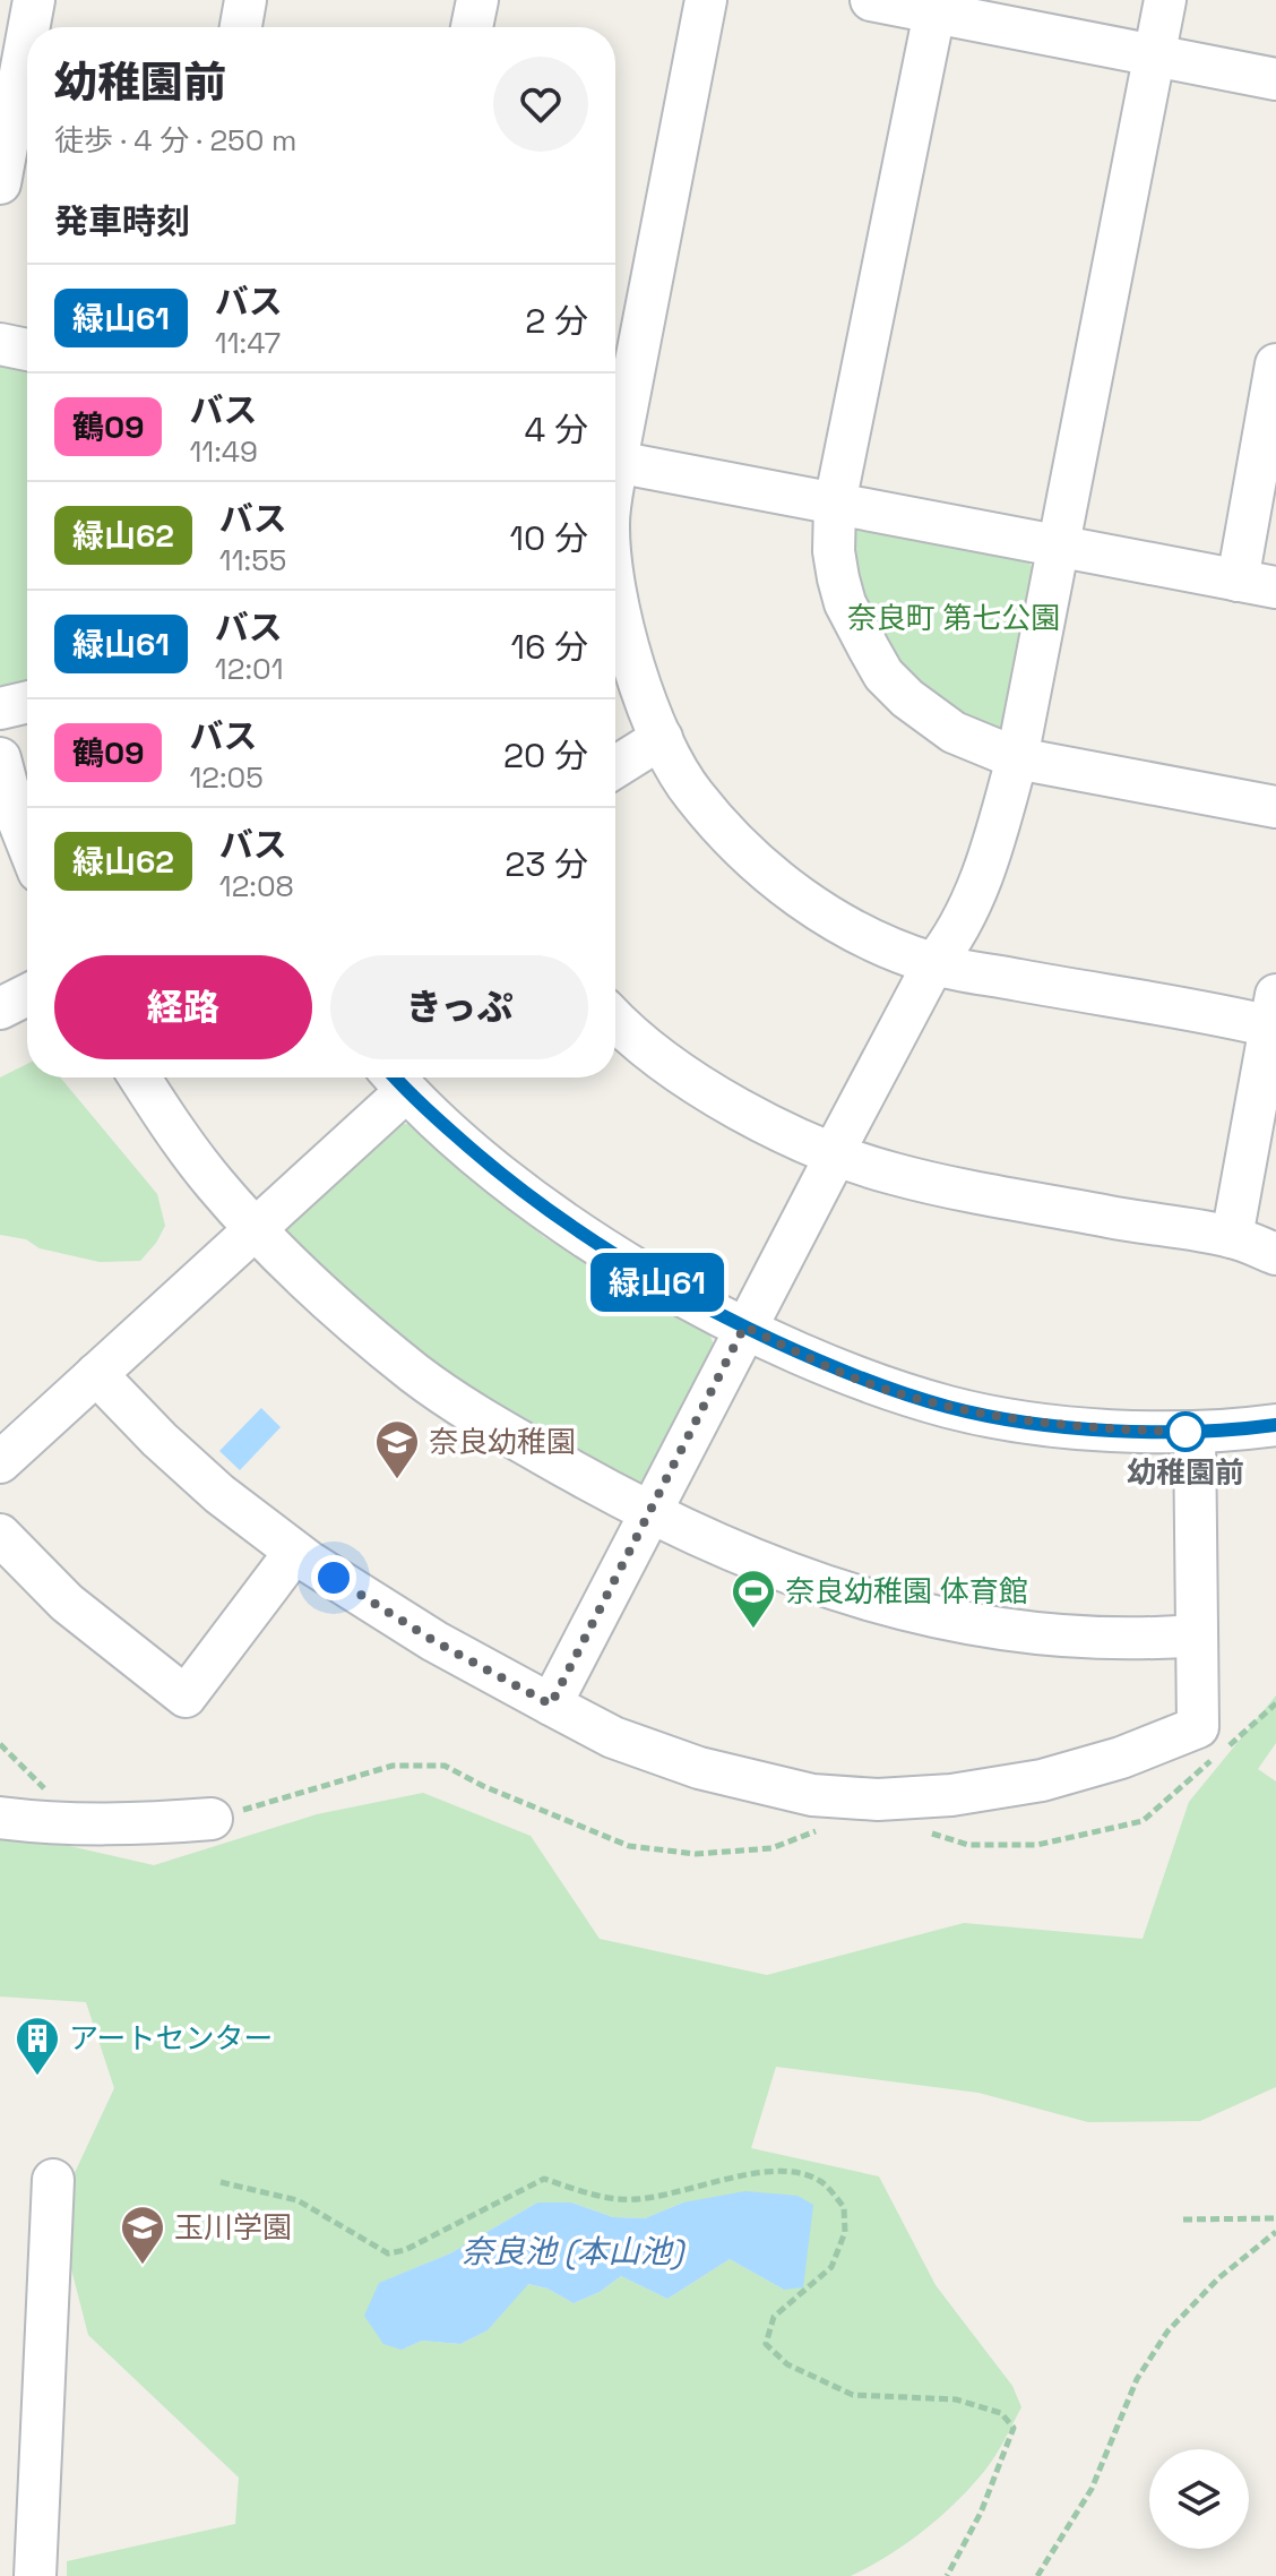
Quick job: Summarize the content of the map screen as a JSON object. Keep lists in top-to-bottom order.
{
  "water": ["奈良池 (本山池)"],
  "parks": ["奈良町 第七公園"],
  "places": {
    "other": ["幼稚園前"],
    "school or university": ["奈良幼稚園", "玉川学園"],
    "sports": ["奈良幼稚園 体育館"],
    "building": ["アートセンター"]
  },
  "lines": ["bus line 緑山61"],
  "page": {
    "on_map": "緑山61",
    "heading": [
      ["幼稚園前", "徒歩 · 4 分 · 250 m"],
      "発車時刻"
    ],
    "list": [
      {
        "mark": "緑山61",
        "name": "バス",
        "note": "11:47",
        "value": "2 分"
      },
      {
        "mark": "鶴09",
        "name": "バス",
        "note": "11:49",
        "value": "4 分"
      },
      {
        "mark": "緑山62",
        "name": "バス",
        "note": "11:55",
        "value": "10 分"
      },
      {
        "mark": "緑山61",
        "name": "バス",
        "note": "12:01",
        "value": "16 分"
      },
      {
        "mark": "鶴09",
        "name": "バス",
        "note": "12:05",
        "value": "20 分"
      },
      {
        "mark": "緑山62",
        "name": "バス",
        "note": "12:08",
        "value": "23 分"
      }
    ],
    "buttons": ["経路", "きっぷ"]
  }
}
